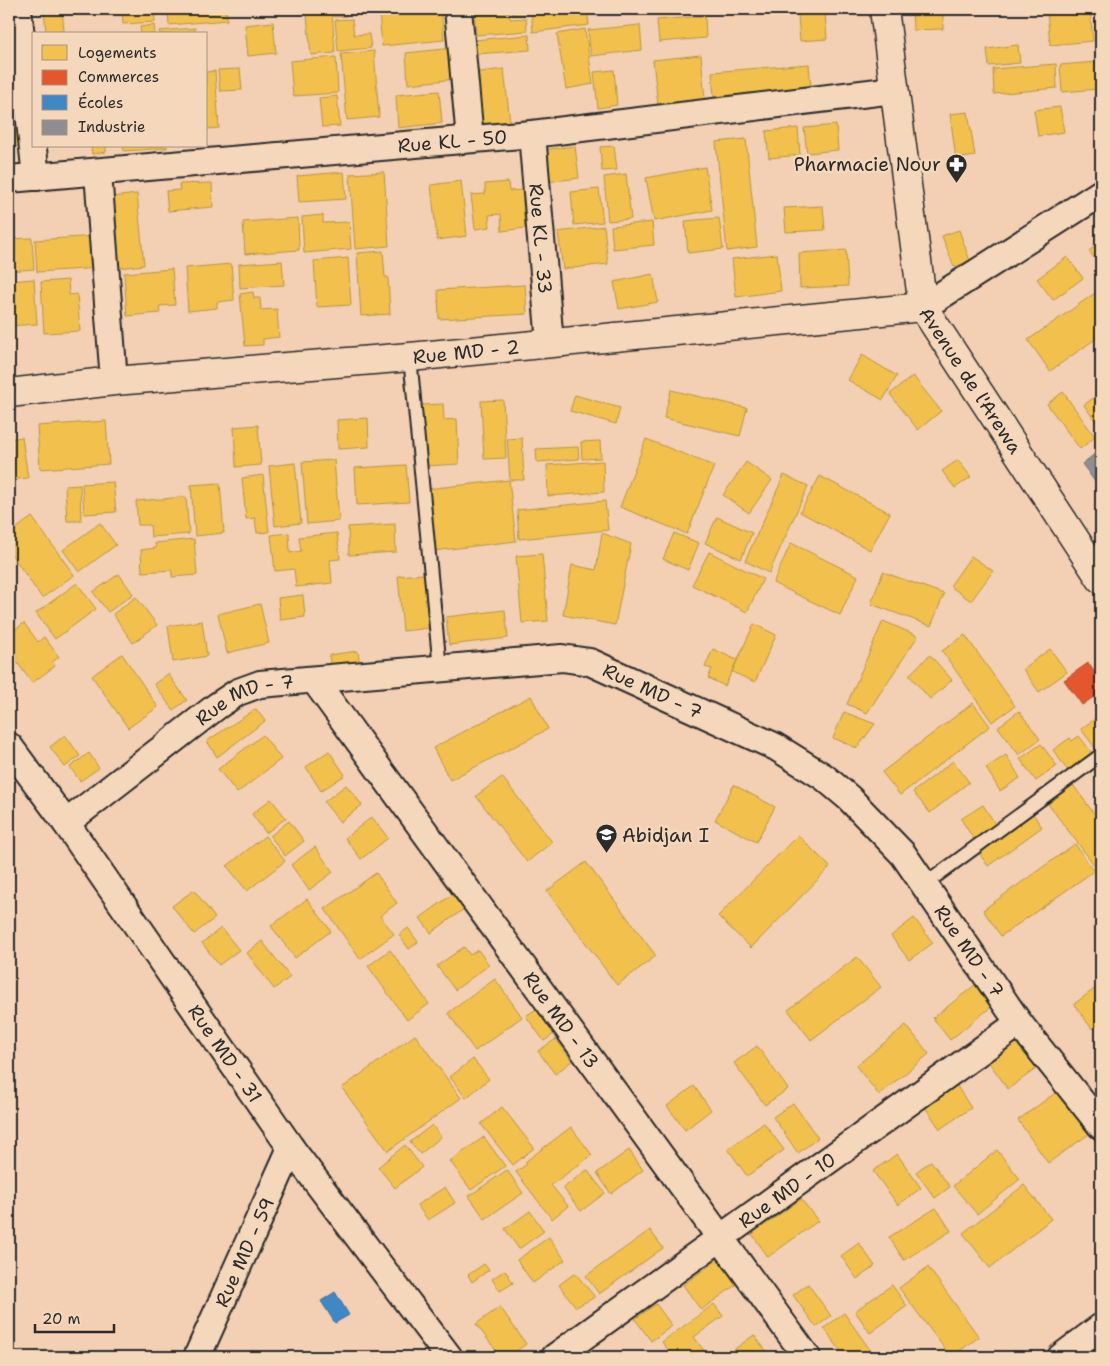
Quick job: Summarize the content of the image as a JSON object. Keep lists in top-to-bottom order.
{
  "streets": {
    "street": [
      "Rue KL - 50",
      "Rue KL - 33",
      "Rue MD - 2",
      "Avenue de l'Arewa",
      "Rue MD - 7",
      "Rue MD - 13",
      "Rue MD - 31",
      "Rue MD - 10",
      "Rue MD - 59"
    ]
  },
  "crossings": [
    ["Rue KL - 50", "Rue KL - 33"],
    ["Rue KL - 50", "Avenue de l'Arewa"],
    ["Rue KL - 33", "Rue MD - 2"],
    ["Rue MD - 2", "Avenue de l'Arewa"],
    ["Rue MD - 7", "Rue MD - 13"],
    ["Rue MD - 7", "Rue MD - 31"],
    ["Rue MD - 7", "Rue MD - 10"],
    ["Rue MD - 13", "Rue MD - 10"],
    ["Rue MD - 31", "Rue MD - 59"]
  ],
  "places": {
    "pharmacy": ["Pharmacie Nour"],
    "school or university": ["Abidjan I"]
  },
  "legend": [
    "Logements",
    "Commerces",
    "Écoles",
    "Industrie"
  ],
  "scale_bar": "20 m"
}
